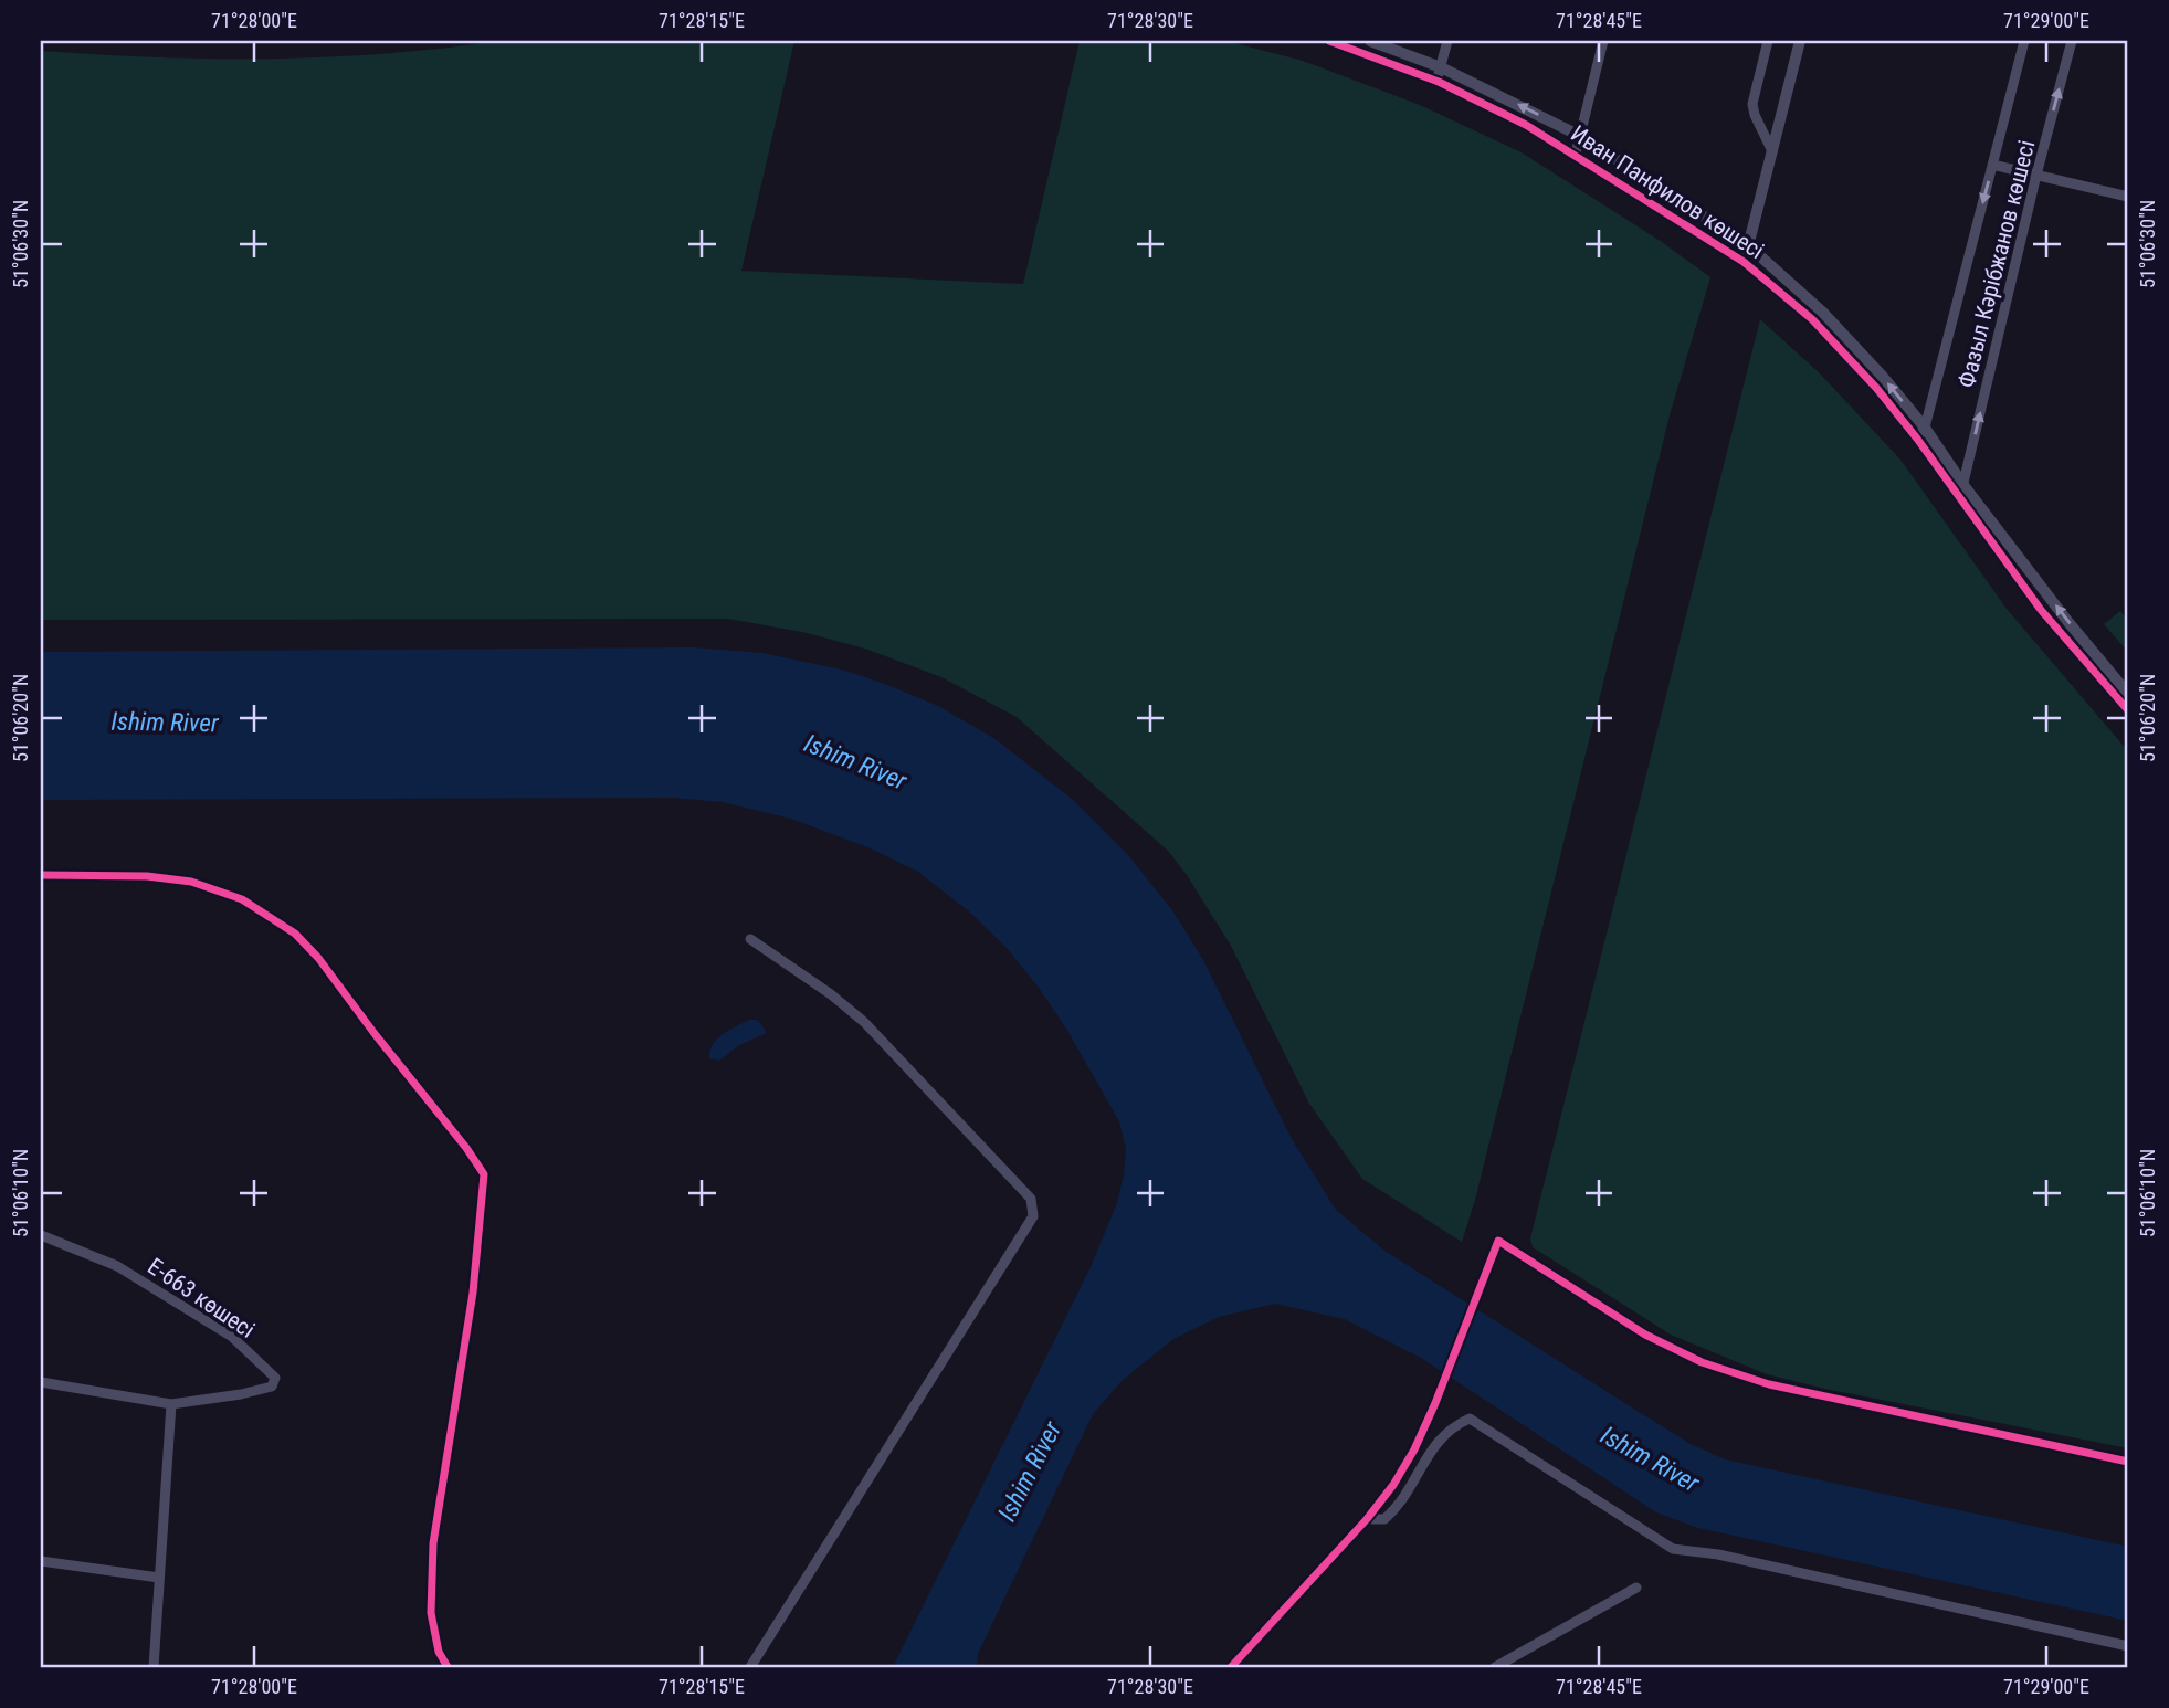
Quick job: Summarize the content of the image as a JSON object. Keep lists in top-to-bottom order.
{
  "streets": {
    "street": ["Иван Панфилов көшесі", "Фазыл Кәрібжанов көшесі", "Е-663 көшесі"]
  },
  "crossings": [
    ["Иван Панфилов көшесі", "Фазыл Кәрібжанов көшесі"]
  ],
  "water": ["Ishim River"],
  "coordinates": [
    "71°28'00\"E",
    "71°28'15\"E",
    "71°28'30\"E",
    "71°28'45\"E",
    "71°29'00\"E",
    "51°06'30\"N",
    "51°06'20\"N",
    "51°06'10\"N"
  ]
}
